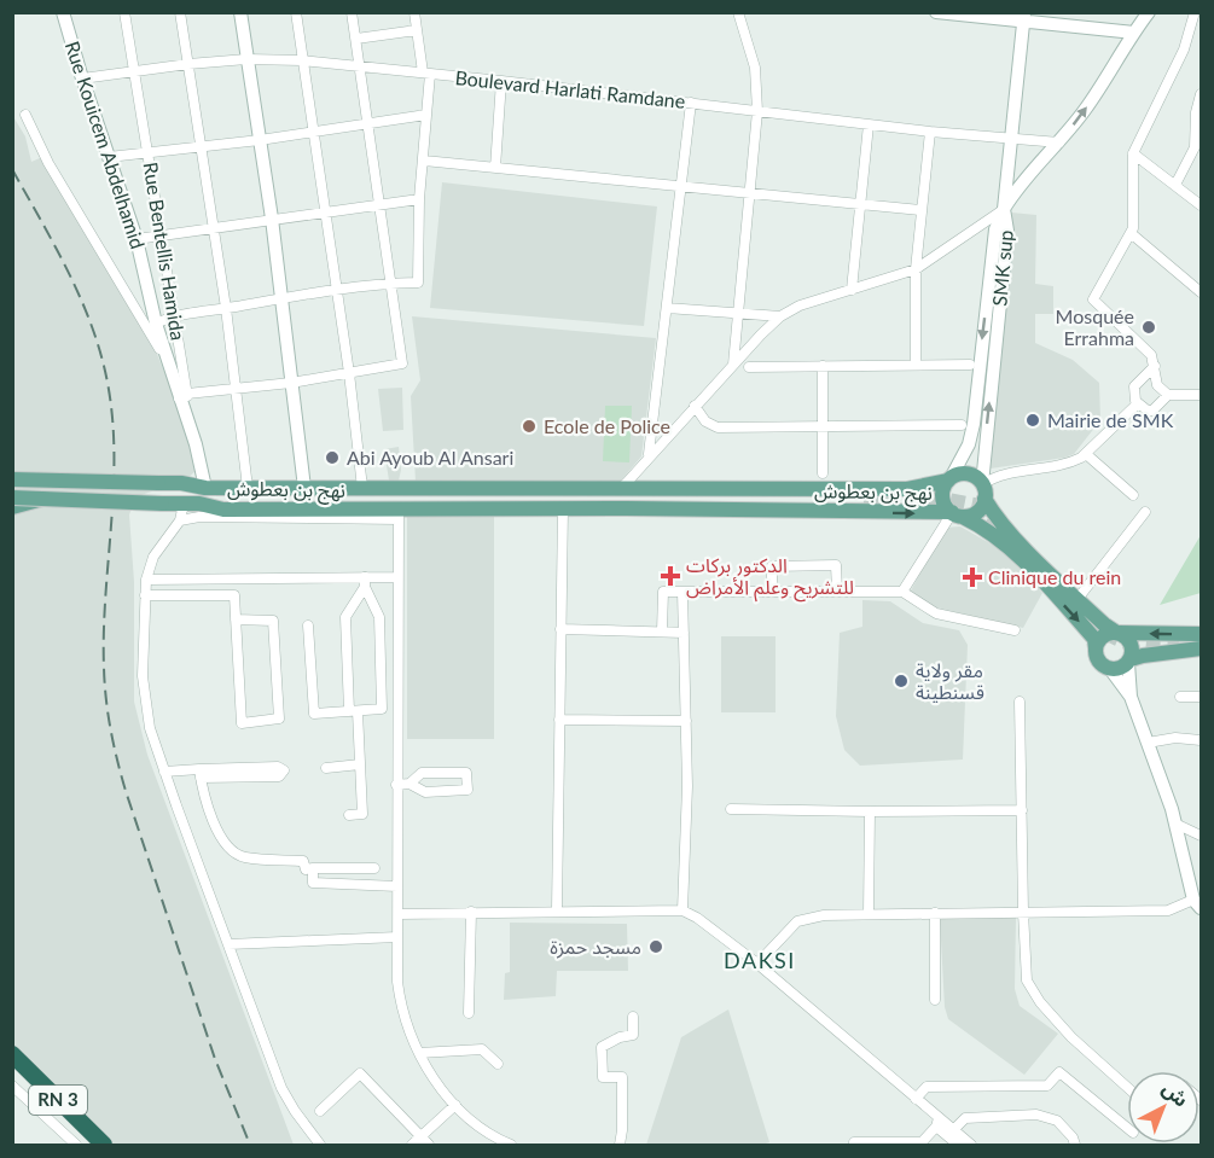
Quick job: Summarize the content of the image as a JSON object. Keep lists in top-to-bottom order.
{
  "streets": {
    "highway": ["RN 3"],
    "main road": ["Rue Kouicem Abdelhamid", "SMK sup", "نهج بن بعطوش"],
    "street": ["Boulevard Harlati Ramdane", "Rue Bentellis Hamida"]
  },
  "crossings": [
    ["Boulevard Harlati Ramdane", "Rue Kouicem Abdelhamid"],
    ["Boulevard Harlati Ramdane", "Rue Bentellis Hamida"],
    ["Boulevard Harlati Ramdane", "SMK sup"],
    ["Rue Kouicem Abdelhamid", "Rue Bentellis Hamida"],
    ["SMK sup", "نهج بن بعطوش"]
  ],
  "districts": ["DAKSI"],
  "places": {
    "other": [
      "Mosquée Errahma",
      "Mairie de SMK",
      "Ecole de Police",
      "Abi Ayoub Al Ansari",
      "مقر ولاية قسنطينة",
      "مسجد حمزة"
    ],
    "health": ["الدكتور بركات للتشريح وعلم الأمراض", "Clinique du rein"]
  },
  "north": "top right"
}
